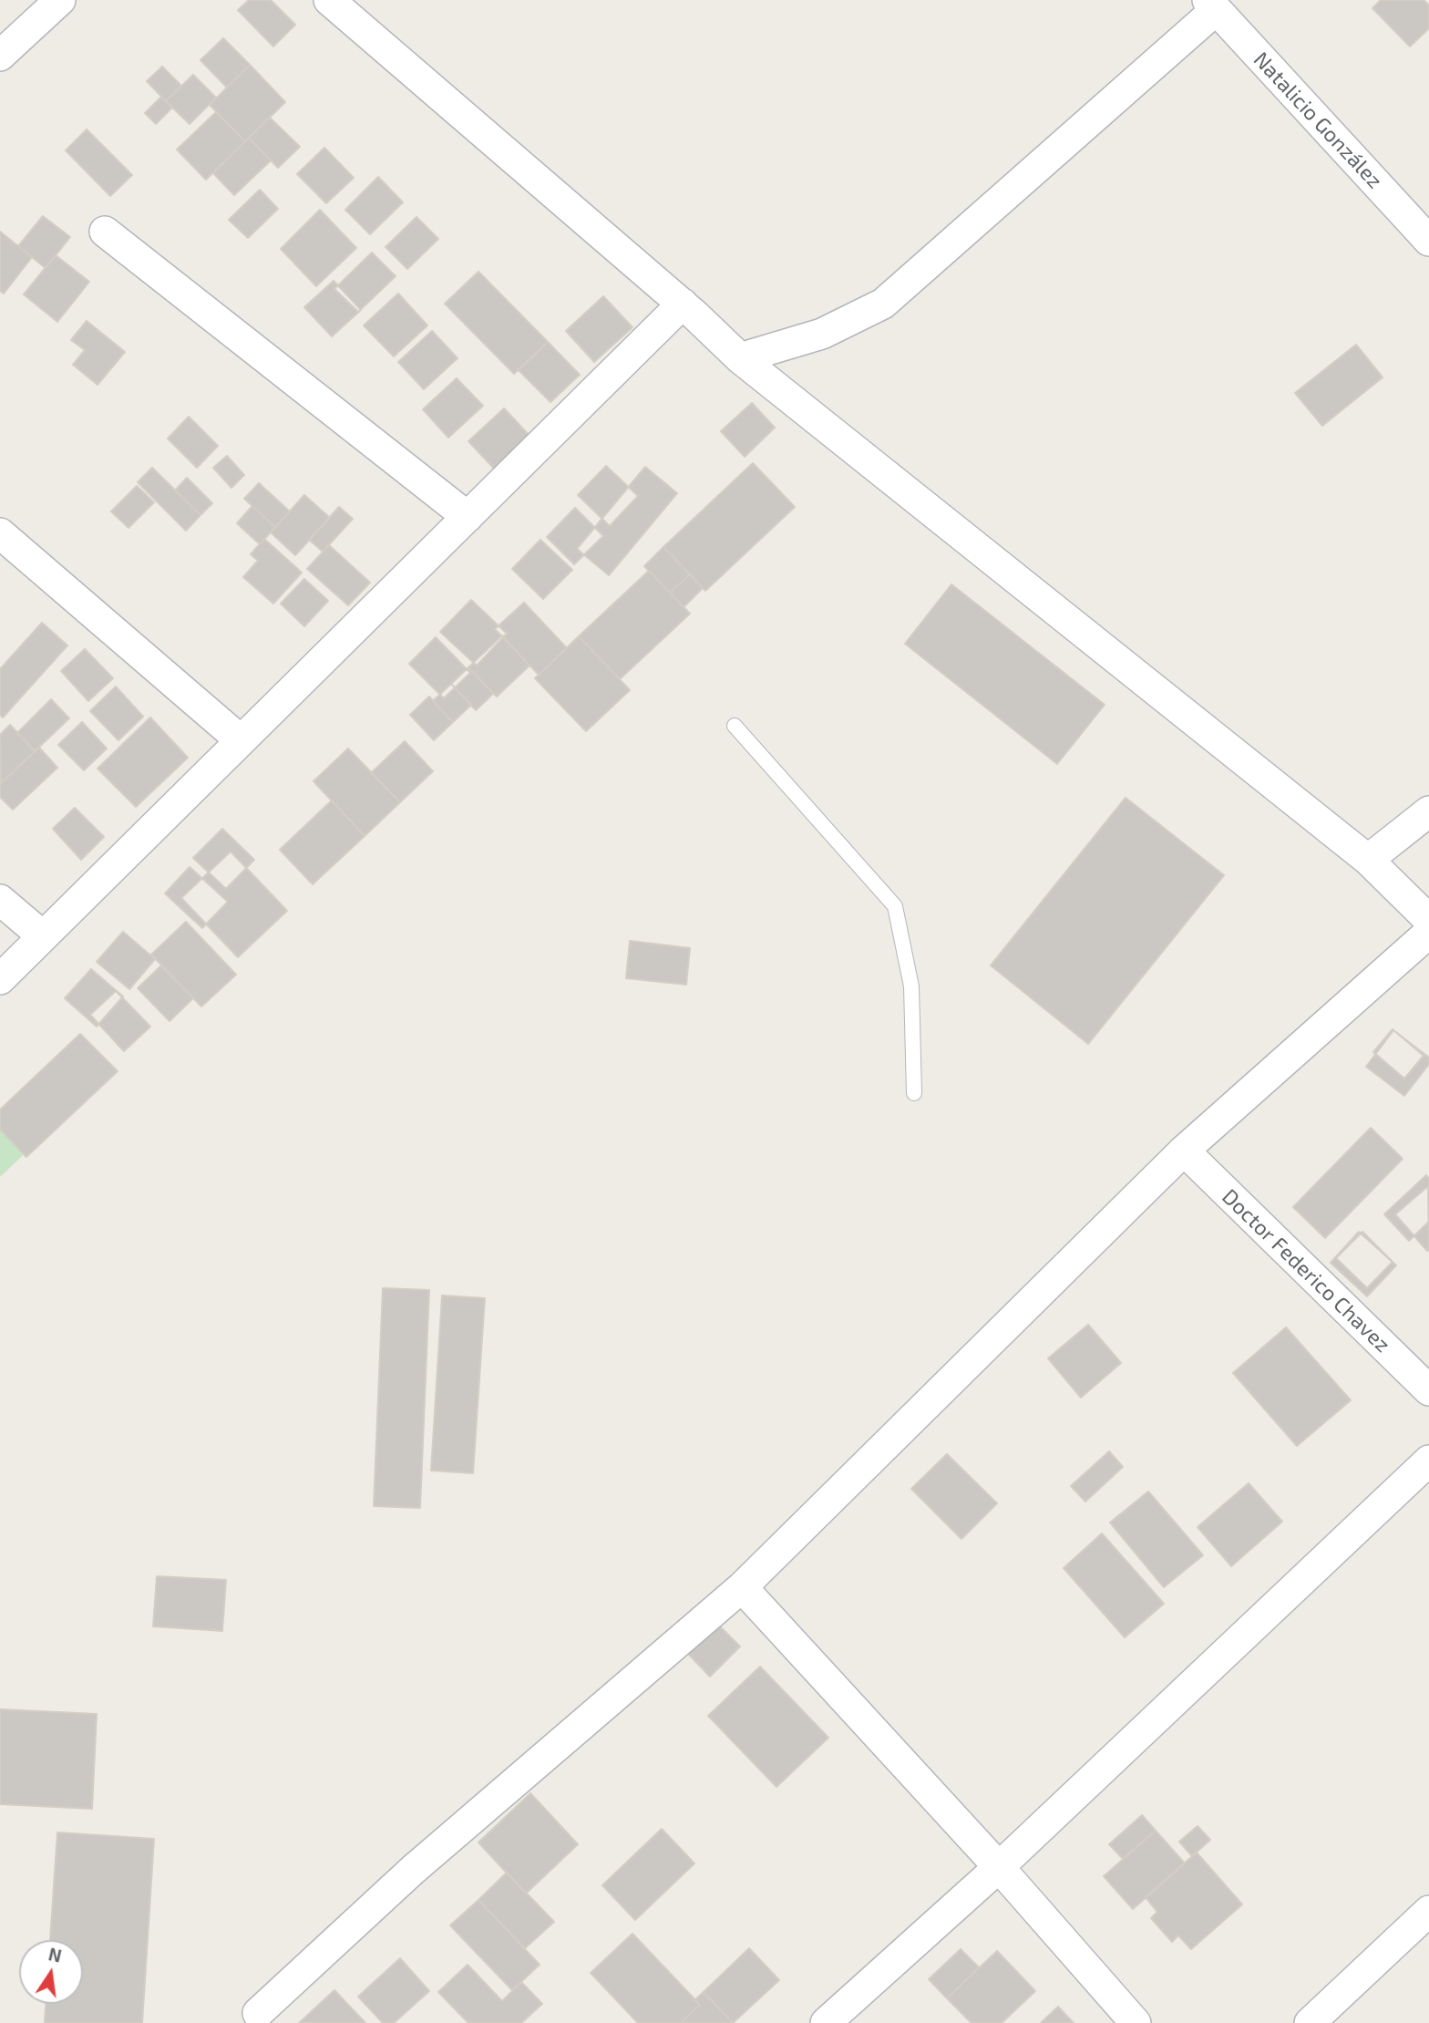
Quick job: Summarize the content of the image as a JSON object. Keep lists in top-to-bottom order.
{
  "streets": {
    "street": ["Natalicio González", "Doctor Federico Chavez"]
  },
  "north": "top"
}
